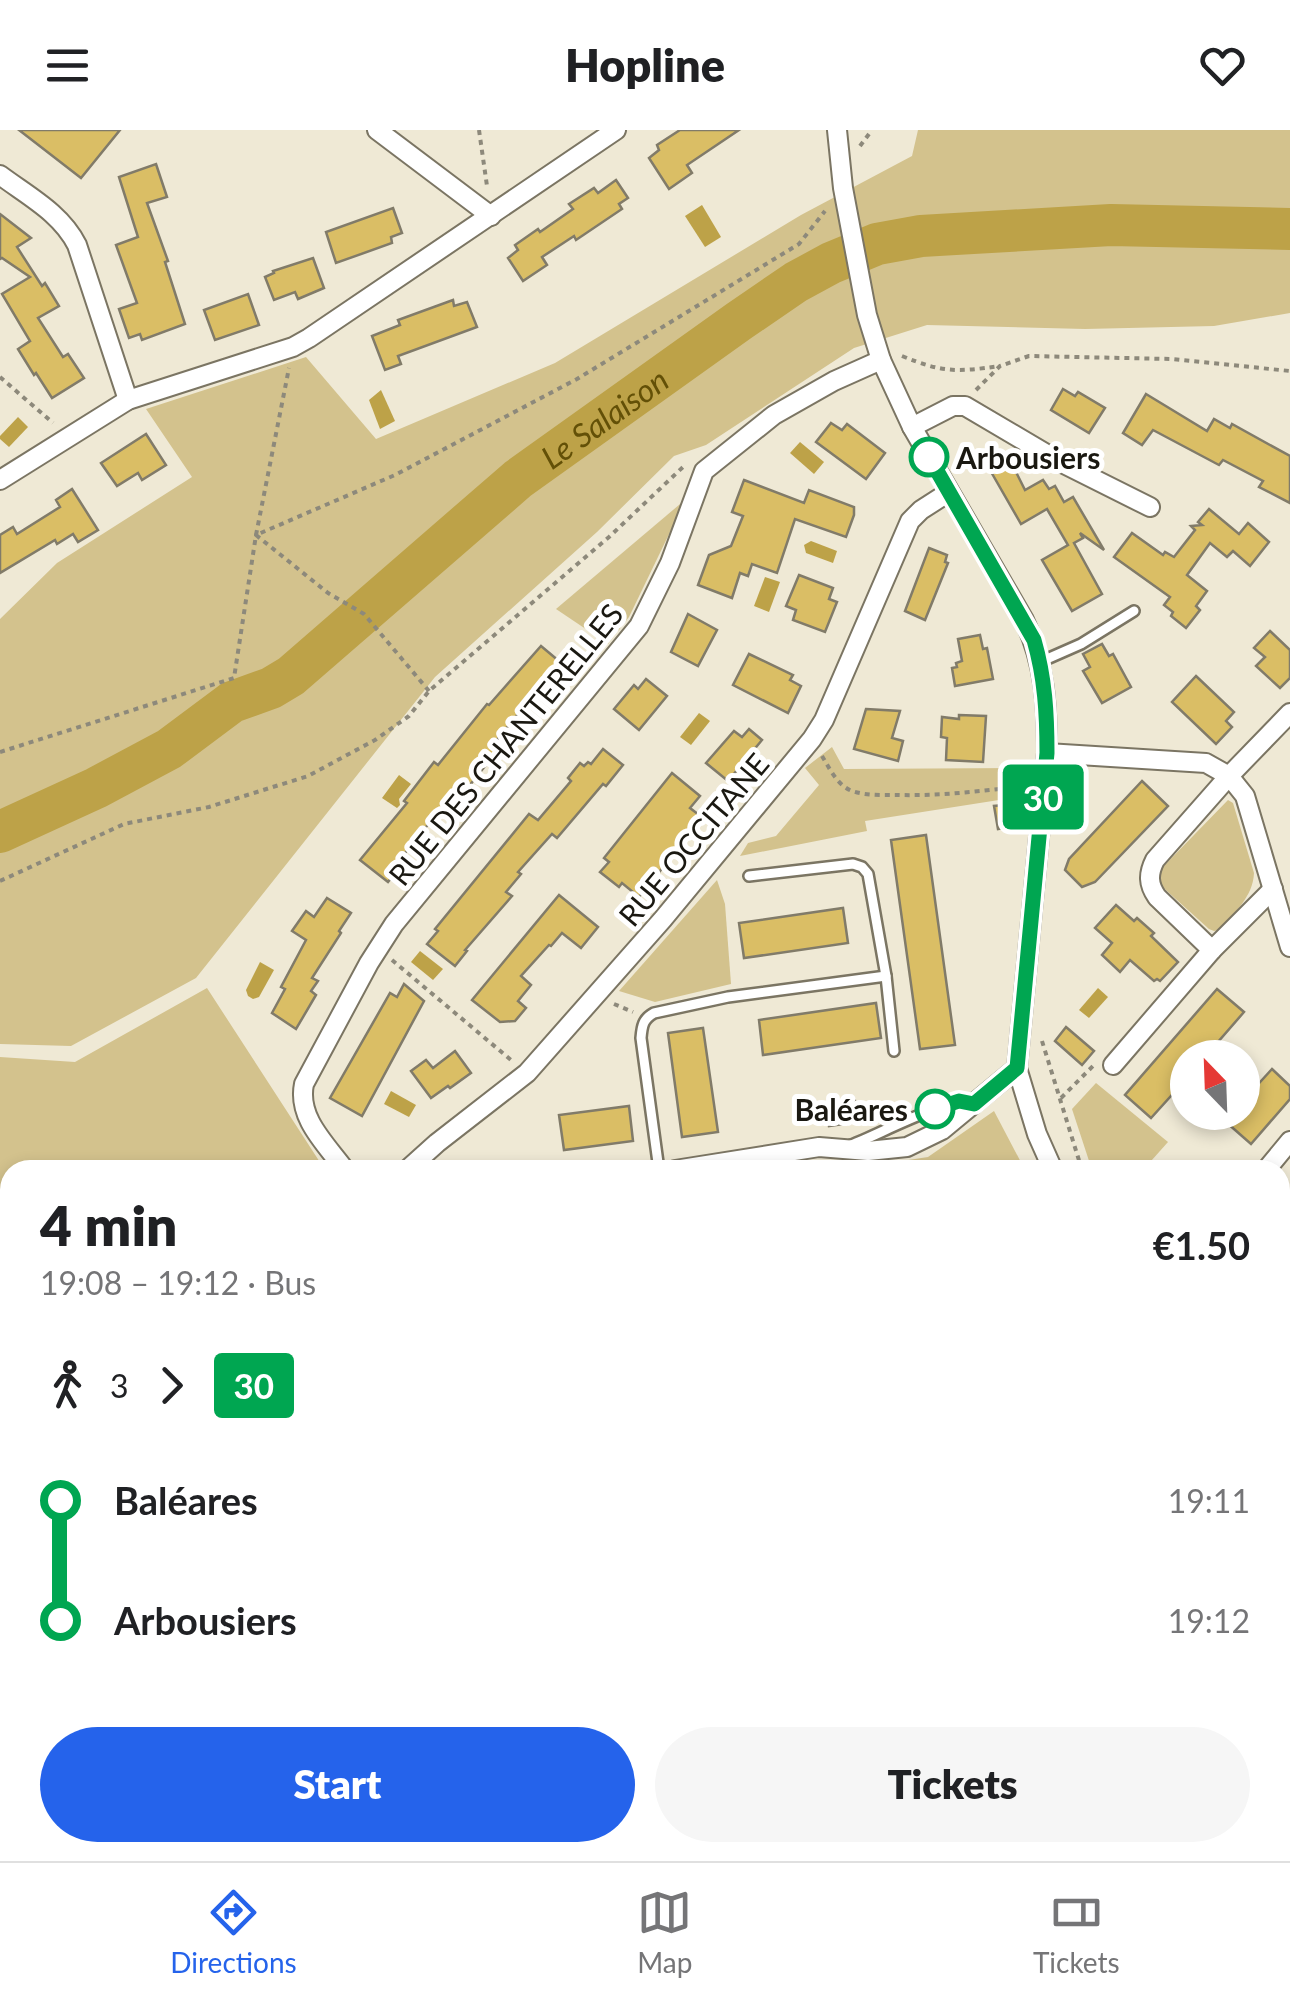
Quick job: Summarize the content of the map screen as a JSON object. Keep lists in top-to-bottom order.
{
  "streets": {
    "street": ["RUE DES CHANTERELLES", "RUE OCCITANE"]
  },
  "water": ["Le Salaison"],
  "places": ["Arbousiers", "Baléares"],
  "lines": ["bus line 30"],
  "north": "top left",
  "page": {
    "header": "Hopline",
    "on_map": "30",
    "heading": ["4 min", "19:08 – 19:12 · Bus", "€1.50"],
    "legs": ["3", "30"],
    "list": [
      {
        "name": "Baléares",
        "value": "19:11"
      },
      {
        "name": "Arbousiers",
        "value": "19:12"
      }
    ],
    "buttons": ["Start", "Tickets"],
    "tabs": ["Directions", "Map", "Tickets"]
  }
}
